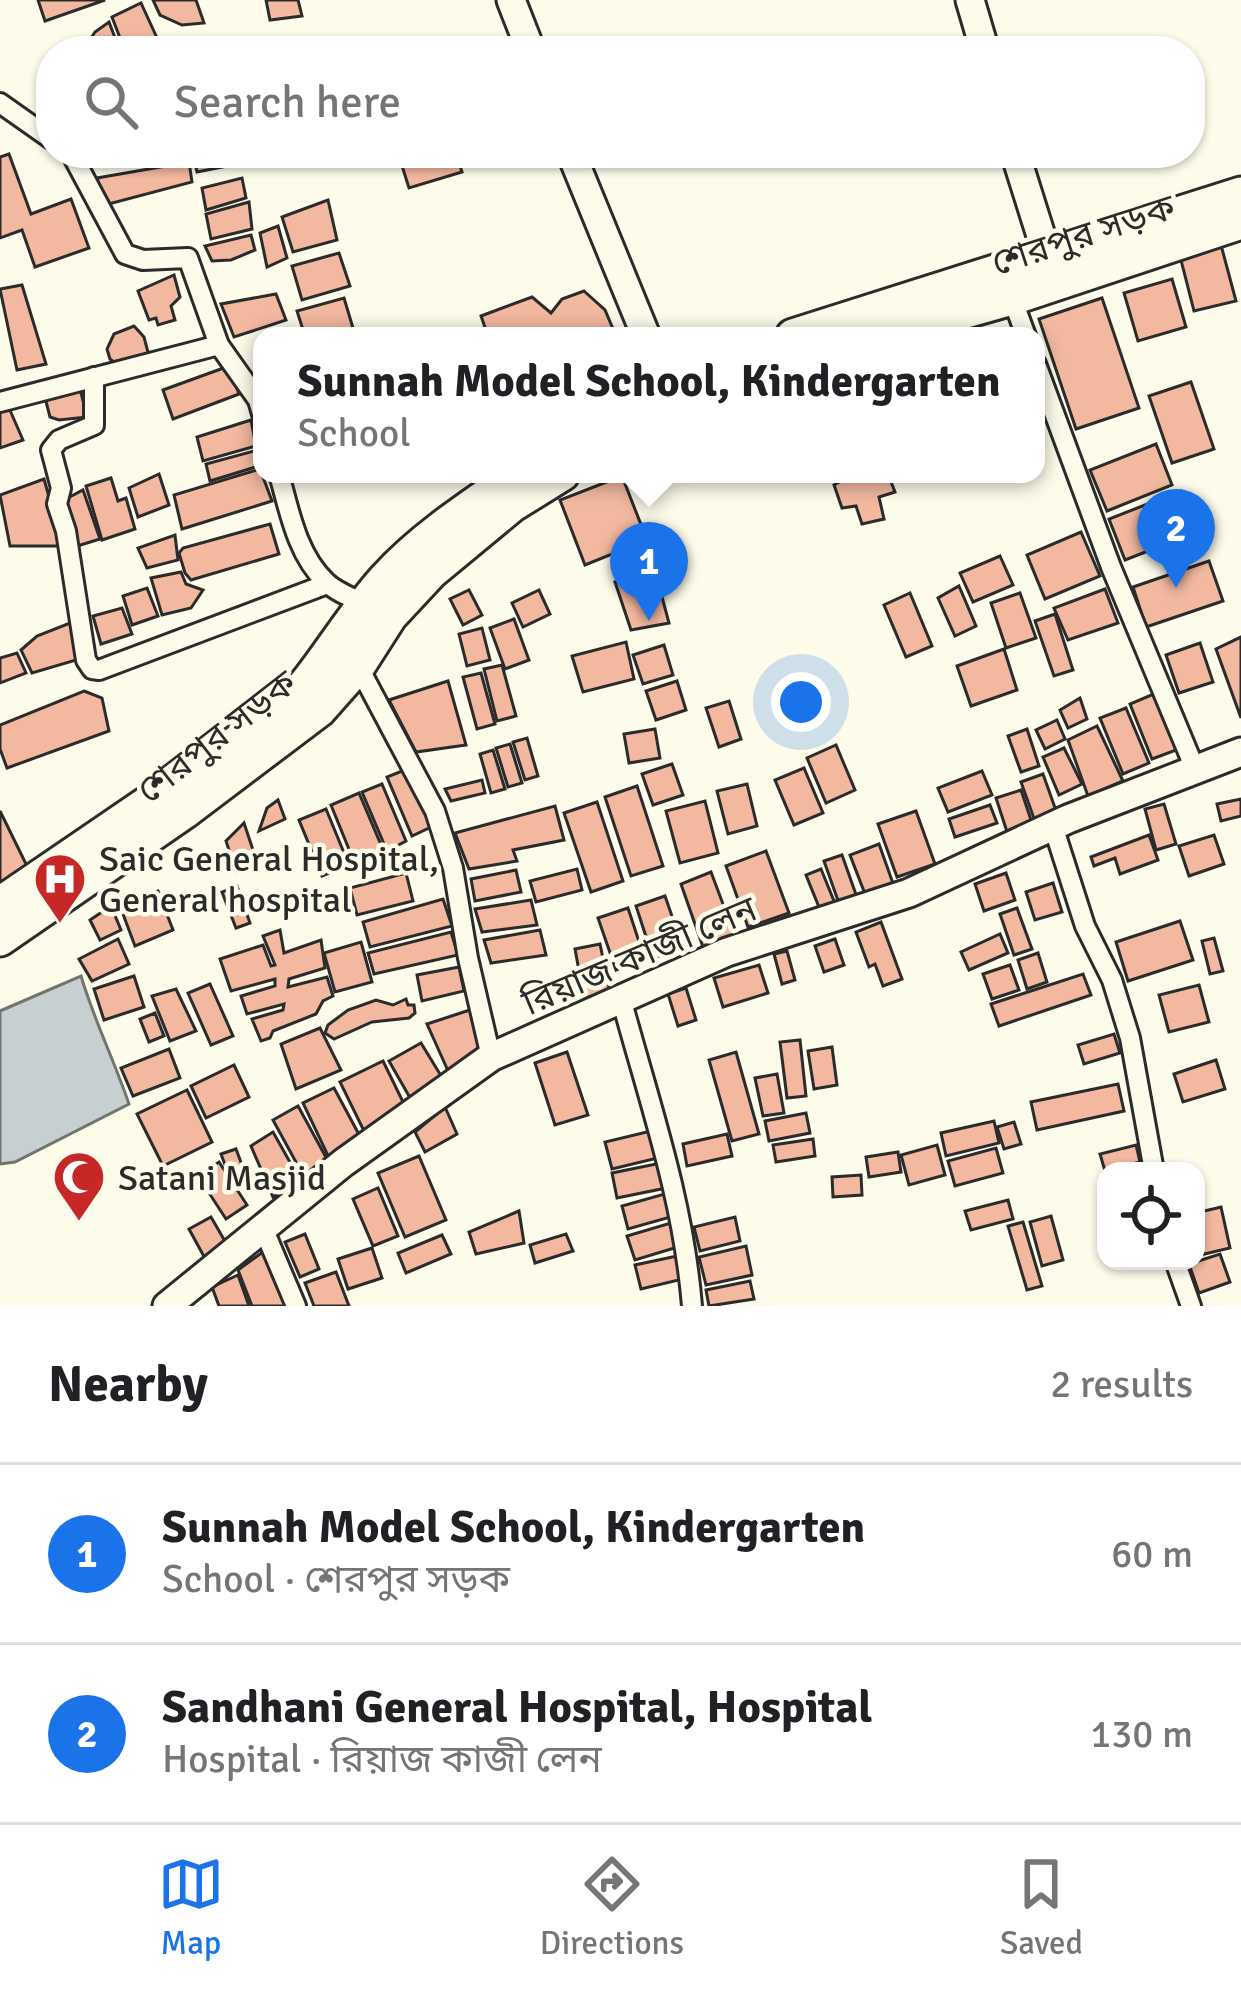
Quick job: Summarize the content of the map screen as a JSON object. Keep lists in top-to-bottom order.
{
  "streets": {
    "highway": ["শেরপুর সড়ক"],
    "street": ["রিয়াজ কাজী লেন"]
  },
  "places": {
    "hospital": ["Saic General Hospital, General hospital"],
    "mosque": ["Satani Masjid"]
  },
  "page": {
    "search": "Search here",
    "popup": ["Sunnah Model School, Kindergarten", "School"],
    "pins": ["2", "1"],
    "heading": ["Nearby", "2 results"],
    "list": [
      {
        "mark": "1",
        "name": "Sunnah Model School, Kindergarten",
        "note": "School · শেরপুর সড়ক",
        "value": "60 m"
      },
      {
        "mark": "2",
        "name": "Sandhani General Hospital, Hospital",
        "note": "Hospital · রিয়াজ কাজী লেন",
        "value": "130 m"
      }
    ],
    "nav": ["Map", "Directions", "Saved"]
  }
}
